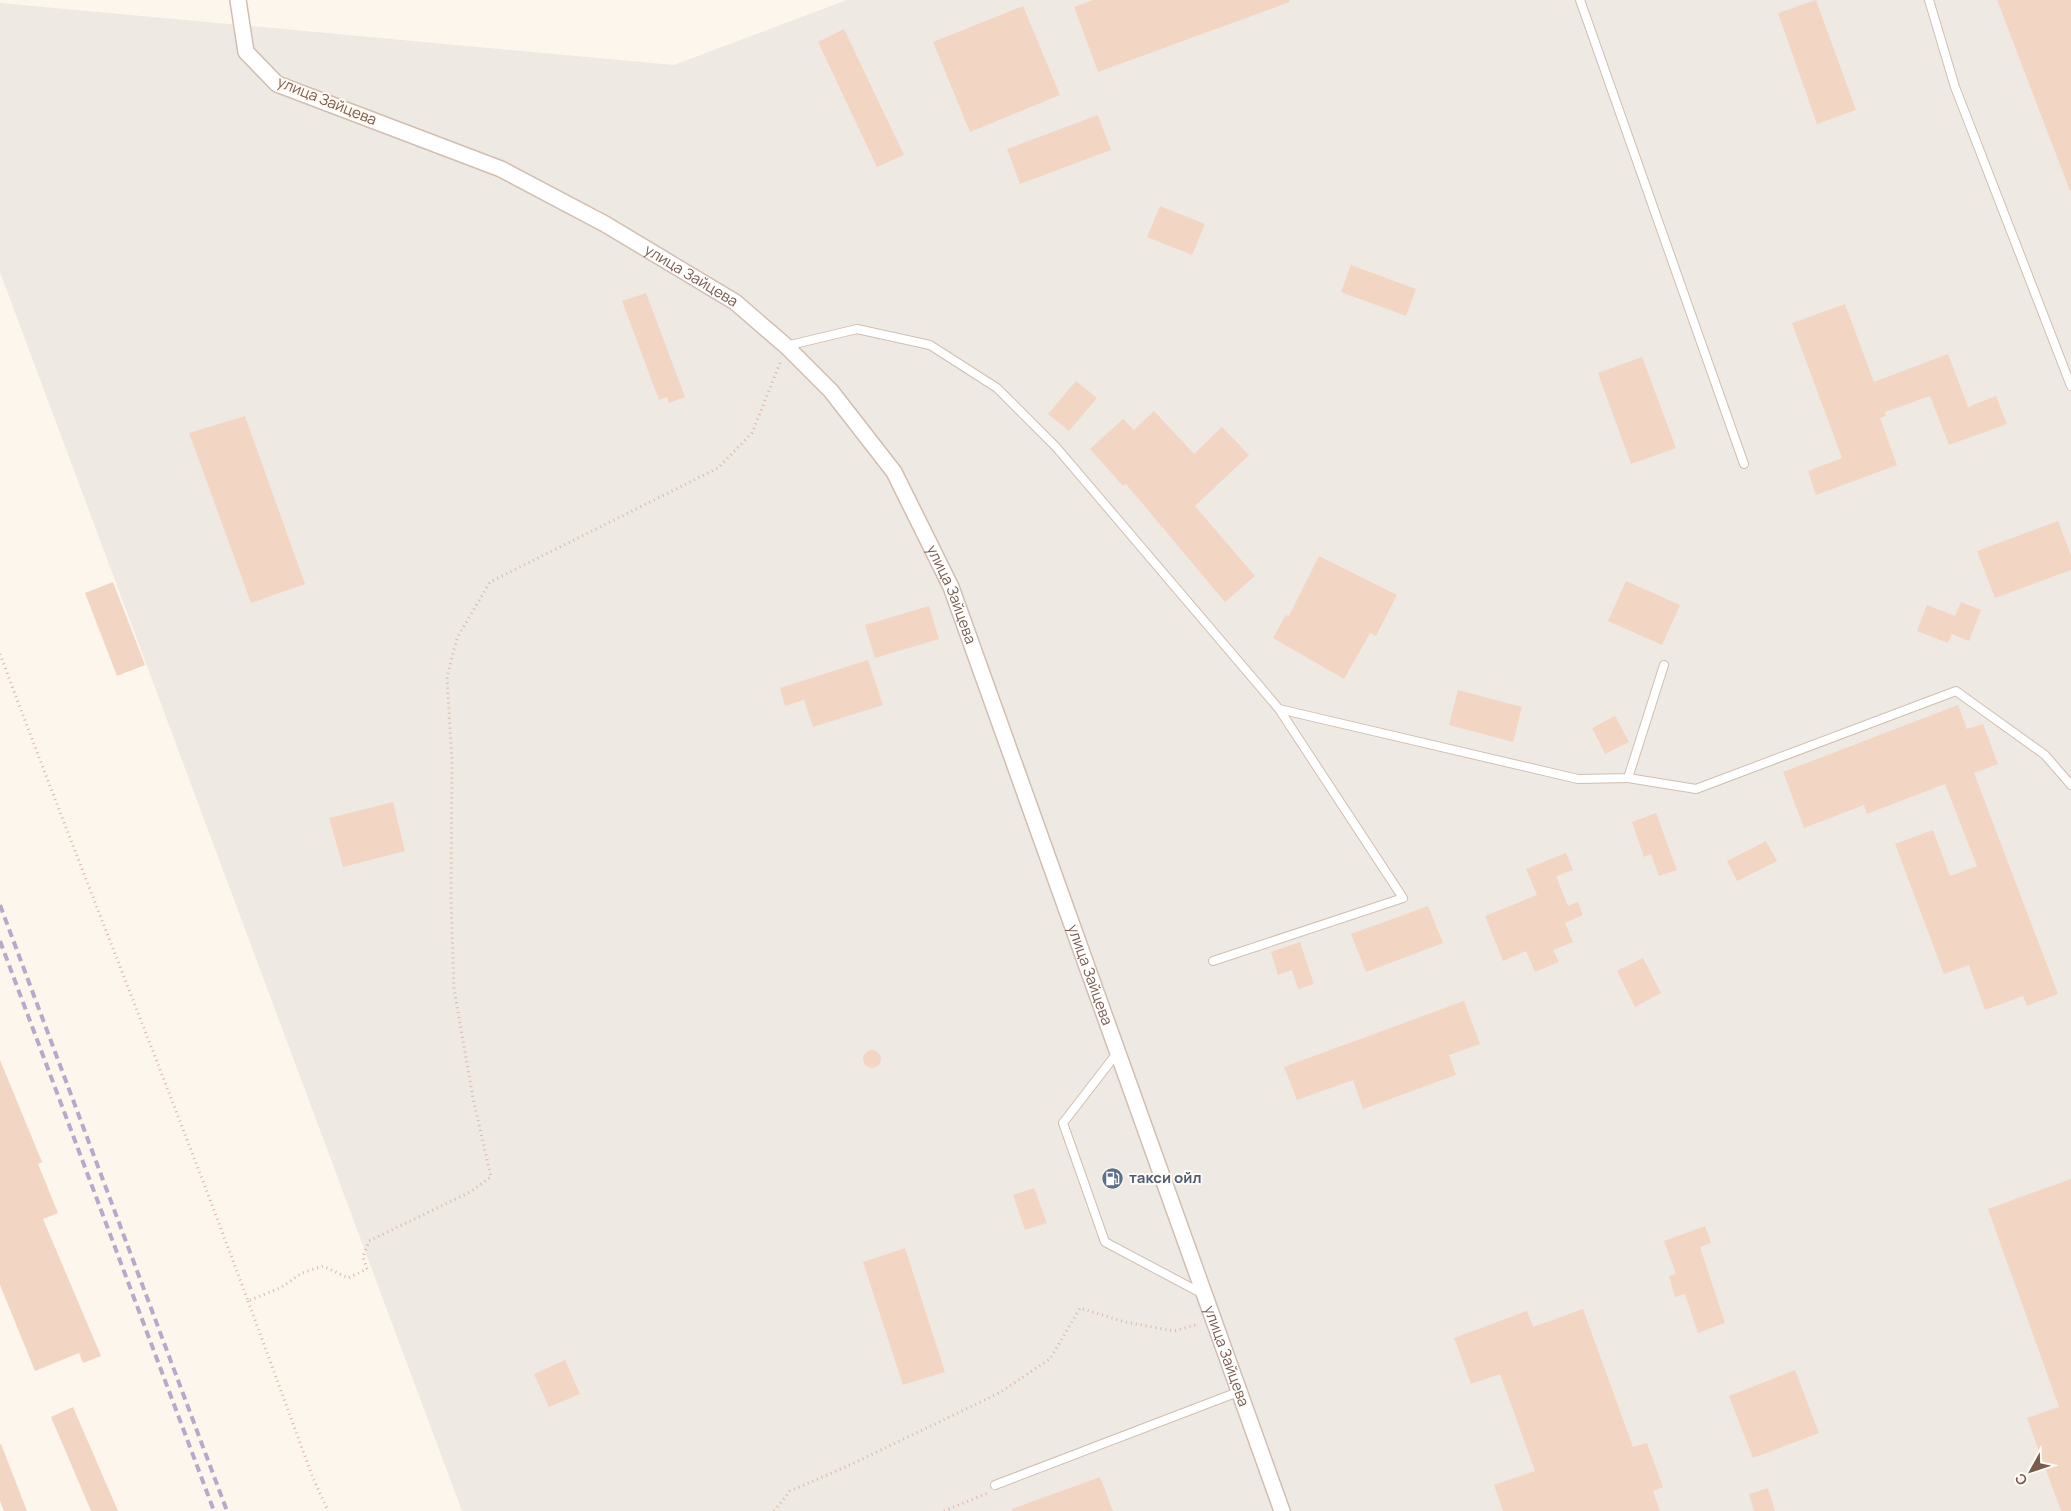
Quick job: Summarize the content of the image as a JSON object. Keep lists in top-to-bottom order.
{
  "streets": {
    "street": ["улица Зайцева"]
  },
  "places": {
    "fuel station": ["такси ойл"]
  },
  "north": "bottom left"
}
